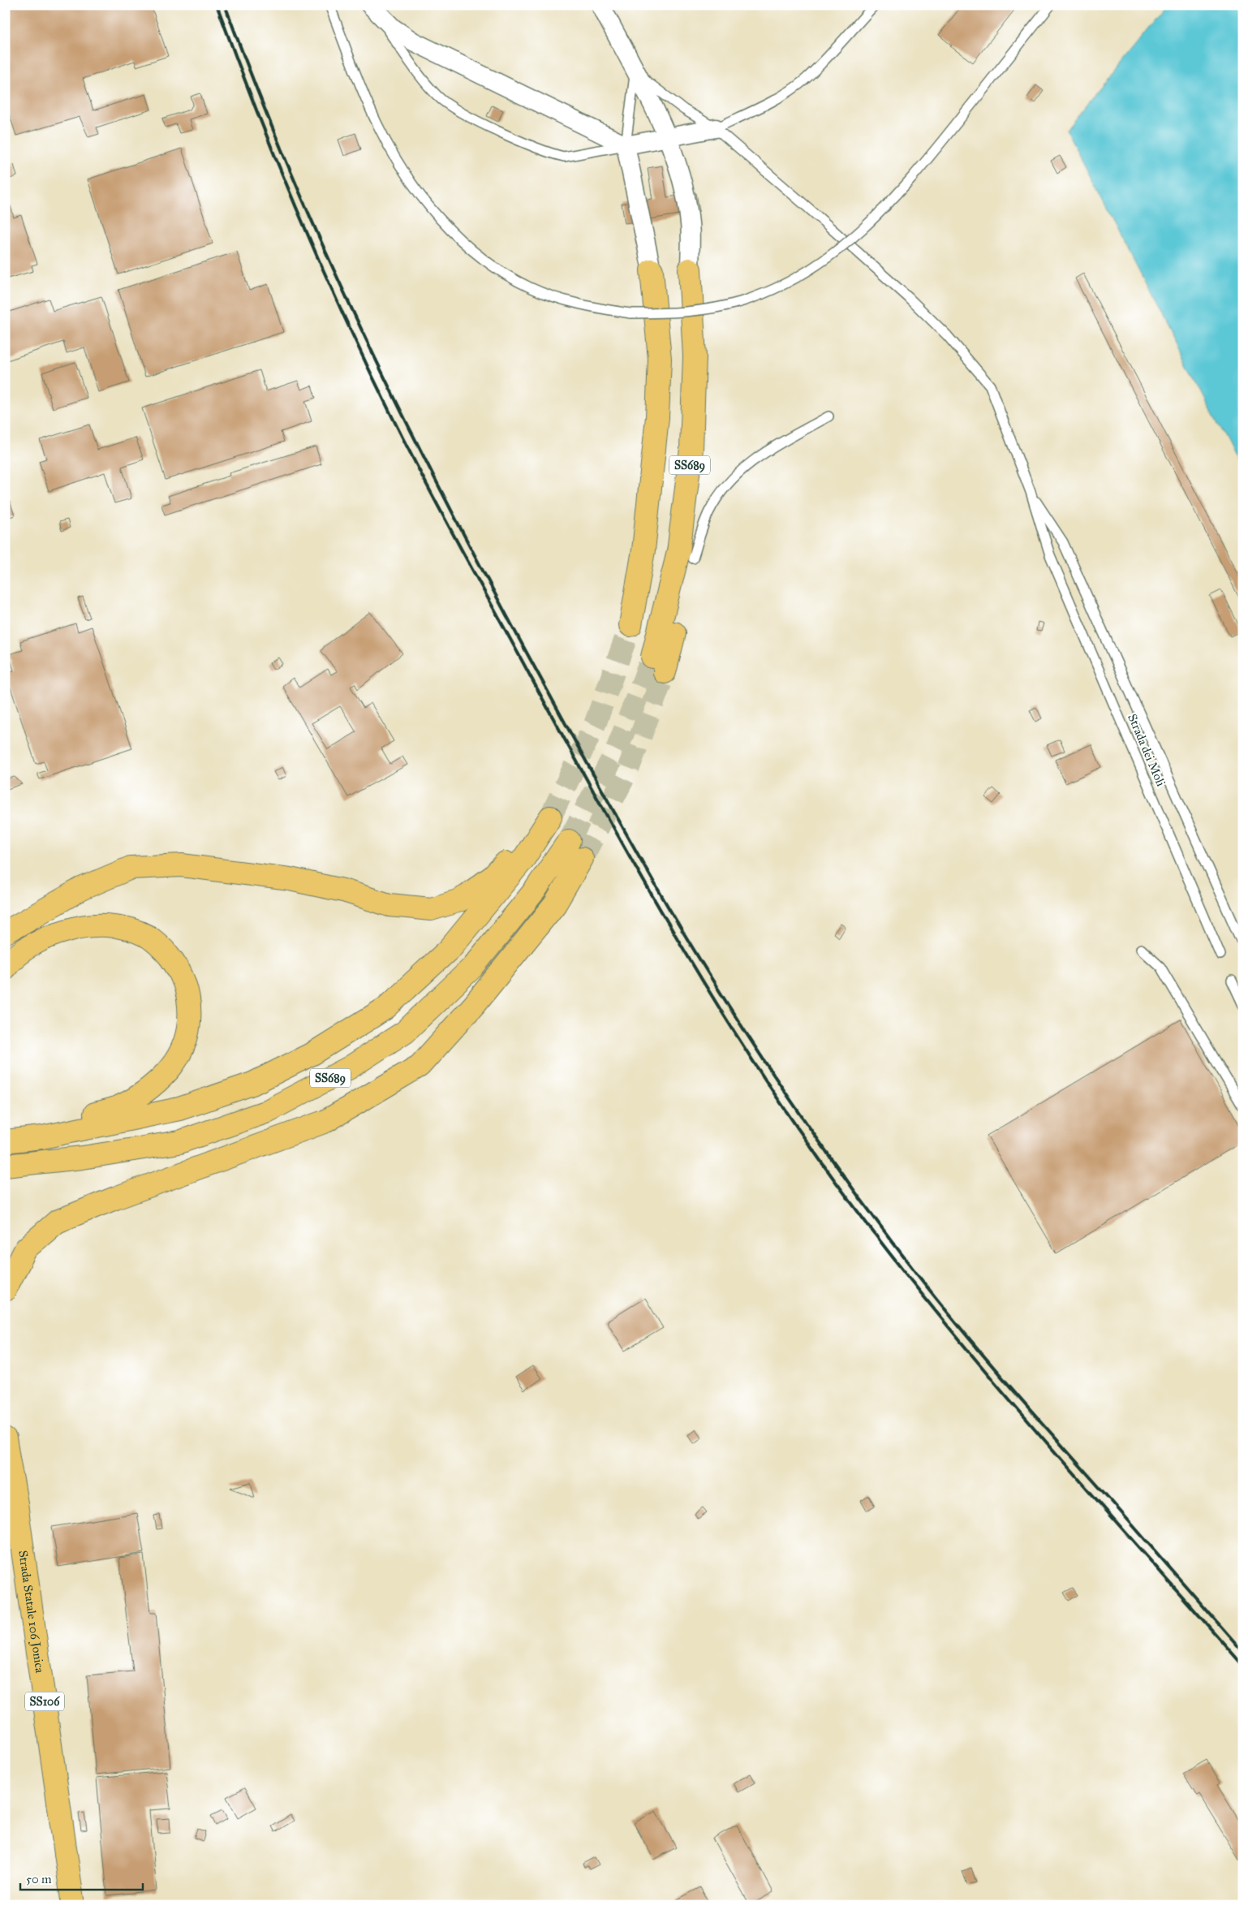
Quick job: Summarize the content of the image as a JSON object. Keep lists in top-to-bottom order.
{
  "streets": {
    "main road": ["SS689", "Strada Statale 106 Jonica", "SS106"],
    "lane": ["Strada dei Moli"]
  },
  "scale_bar": "50 m"
}
